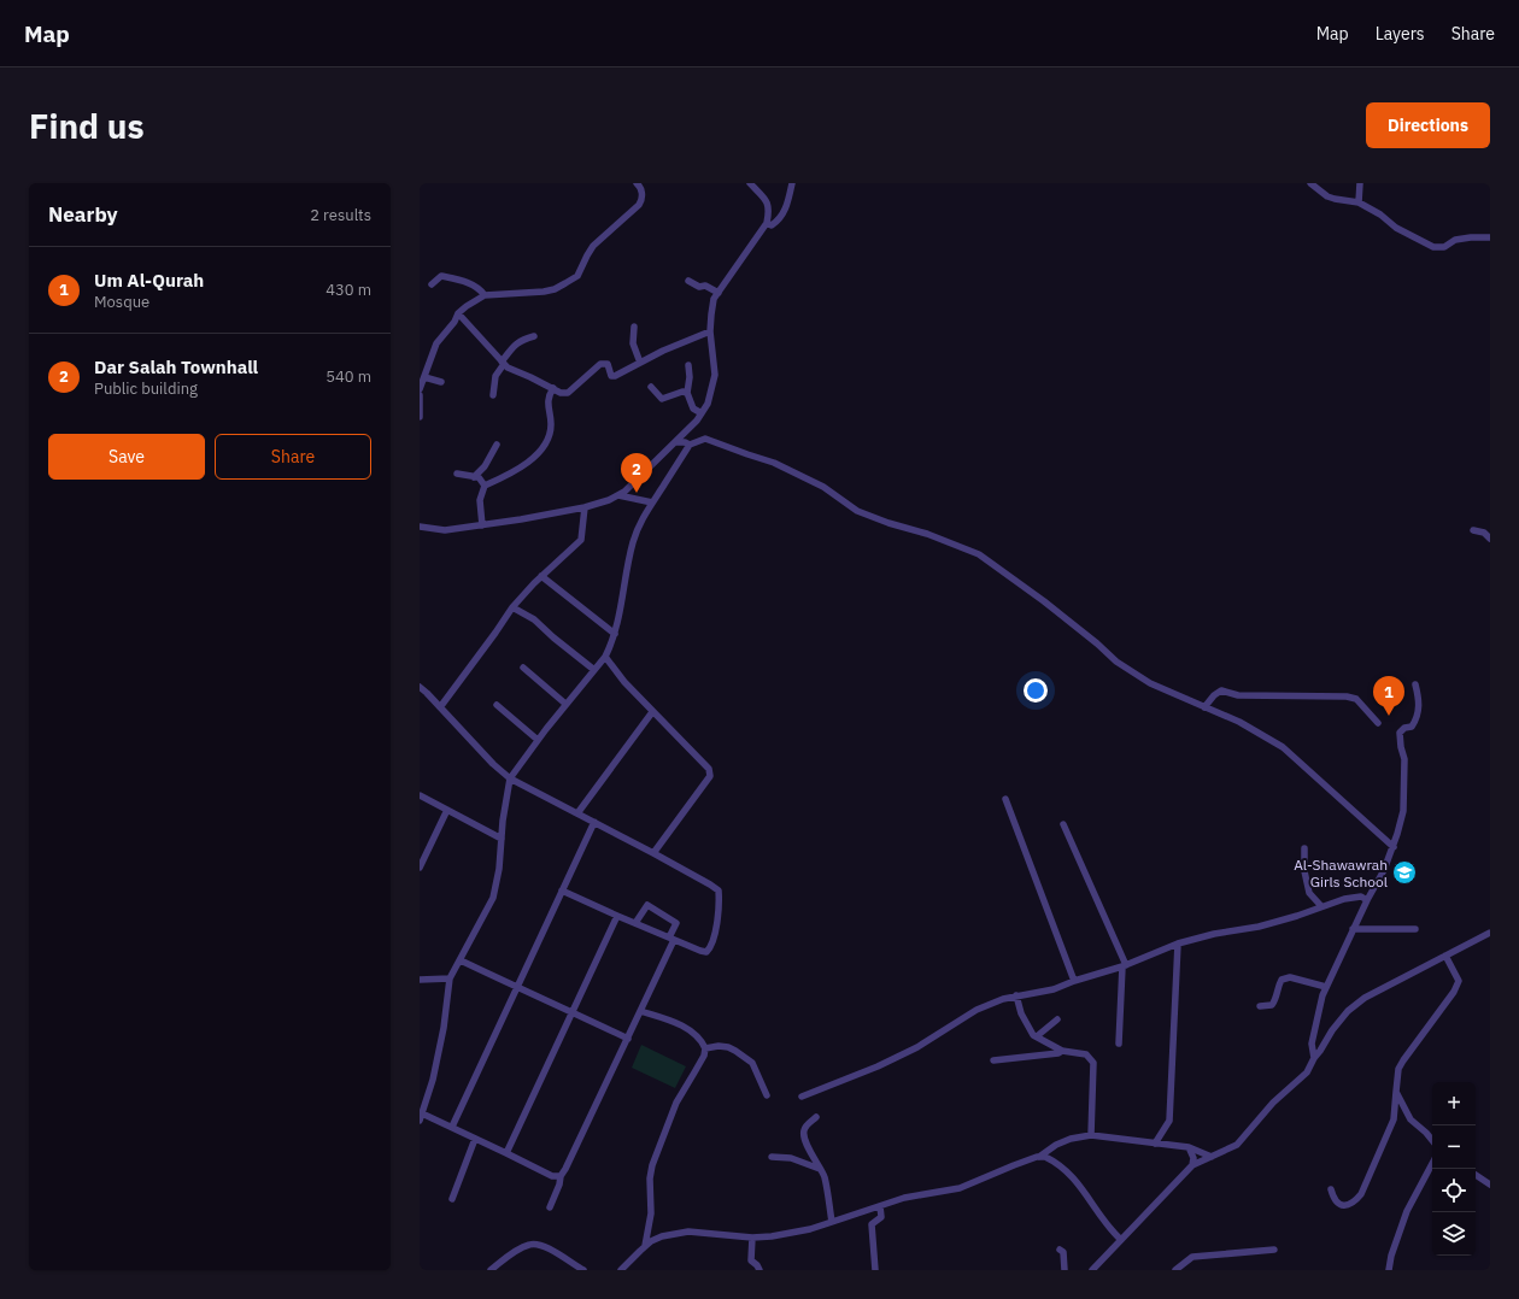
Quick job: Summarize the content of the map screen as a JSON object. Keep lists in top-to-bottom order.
{
  "places": {
    "school or university": ["Al-Shawawrah Girls School"]
  },
  "page": {
    "header": "Map",
    "nav": ["Map", "Layers", "Share"],
    "buttons": [
      "Directions",
      ["Save", "Share"]
    ],
    "title": "Find us",
    "heading": ["Nearby", "2 results"],
    "list": [
      {
        "mark": "1",
        "name": "Um Al-Qurah",
        "note": "Mosque",
        "value": "430 m"
      },
      {
        "mark": "2",
        "name": "Dar Salah Townhall",
        "note": "Public building",
        "value": "540 m"
      }
    ],
    "pins": ["2", "1"],
    "map_buttons": ["+", "−"]
  }
}
